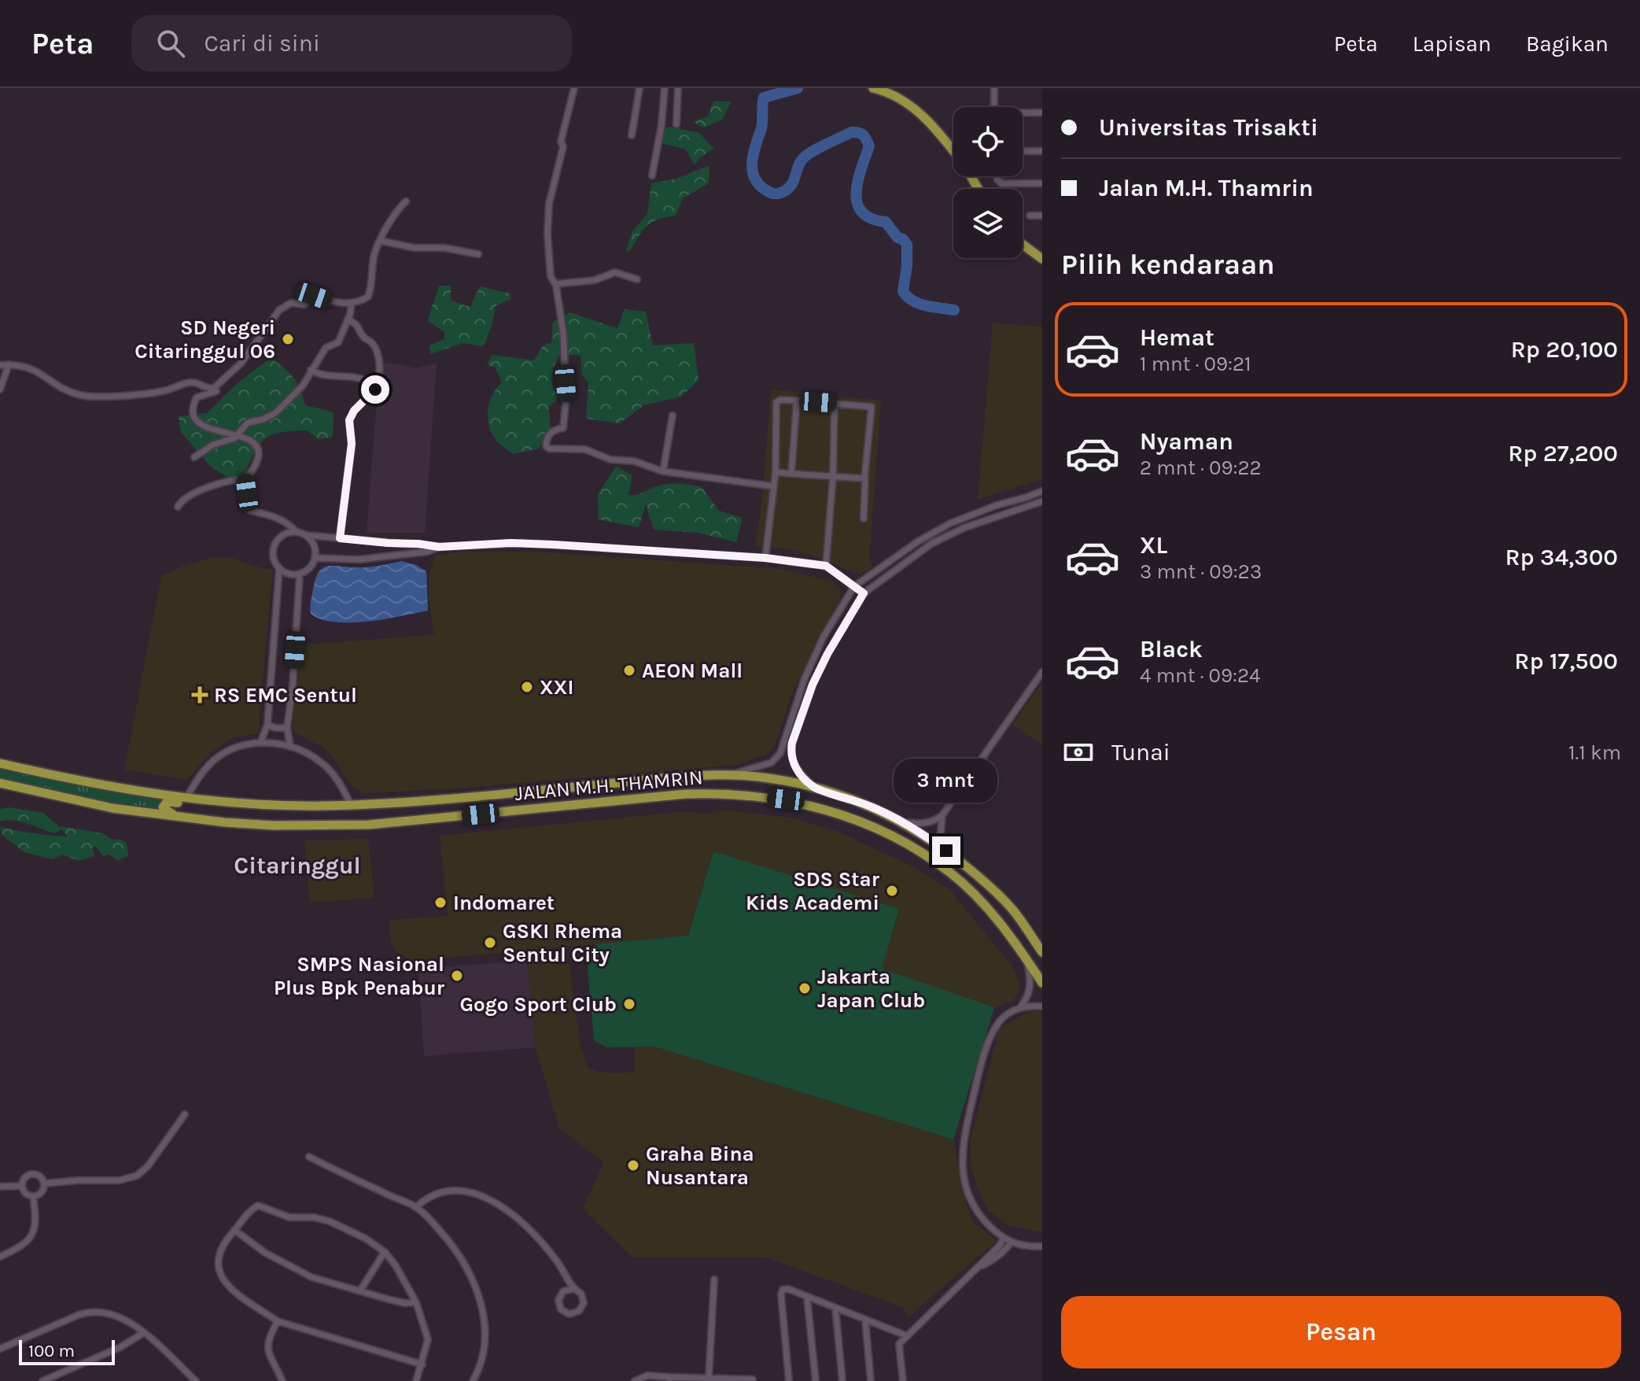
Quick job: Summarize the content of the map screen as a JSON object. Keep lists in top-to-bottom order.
{
  "streets": {
    "main road": ["JALAN M.H. THAMRIN"]
  },
  "districts": ["Citaringgul"],
  "places": {
    "other": [
      "SD Negeri Citaringgul 06",
      "AEON Mall",
      "XXI",
      "SDS Star Kids Academi",
      "Indomaret",
      "GSKI Rhema Sentul City",
      "SMPS Nasional Plus Bpk Penabur",
      "Jakarta Japan Club",
      "Gogo Sport Club",
      "Graha Bina Nusantara"
    ],
    "health": ["RS EMC Sentul"]
  },
  "scale_bar": "100 m",
  "page": {
    "header": "Peta",
    "search": "Cari di sini",
    "nav": ["Peta", "Lapisan", "Bagikan"],
    "banner": ["Universitas Trisakti", "Jalan M.H. Thamrin"],
    "heading": "Pilih kendaraan",
    "list": [
      {
        "name": "Hemat",
        "note": "1 mnt · 09:21",
        "value": "Rp 20,100"
      },
      {
        "name": "Nyaman",
        "note": "2 mnt · 09:22",
        "value": "Rp 27,200"
      },
      {
        "name": "XL",
        "note": "3 mnt · 09:23",
        "value": "Rp 34,300"
      },
      {
        "name": "Black",
        "note": "4 mnt · 09:24",
        "value": "Rp 17,500"
      }
    ],
    "pay": ["Tunai", "1.1 km"],
    "bubble": "3 mnt",
    "buttons": "Pesan",
    "scale": "100 m"
  }
}
